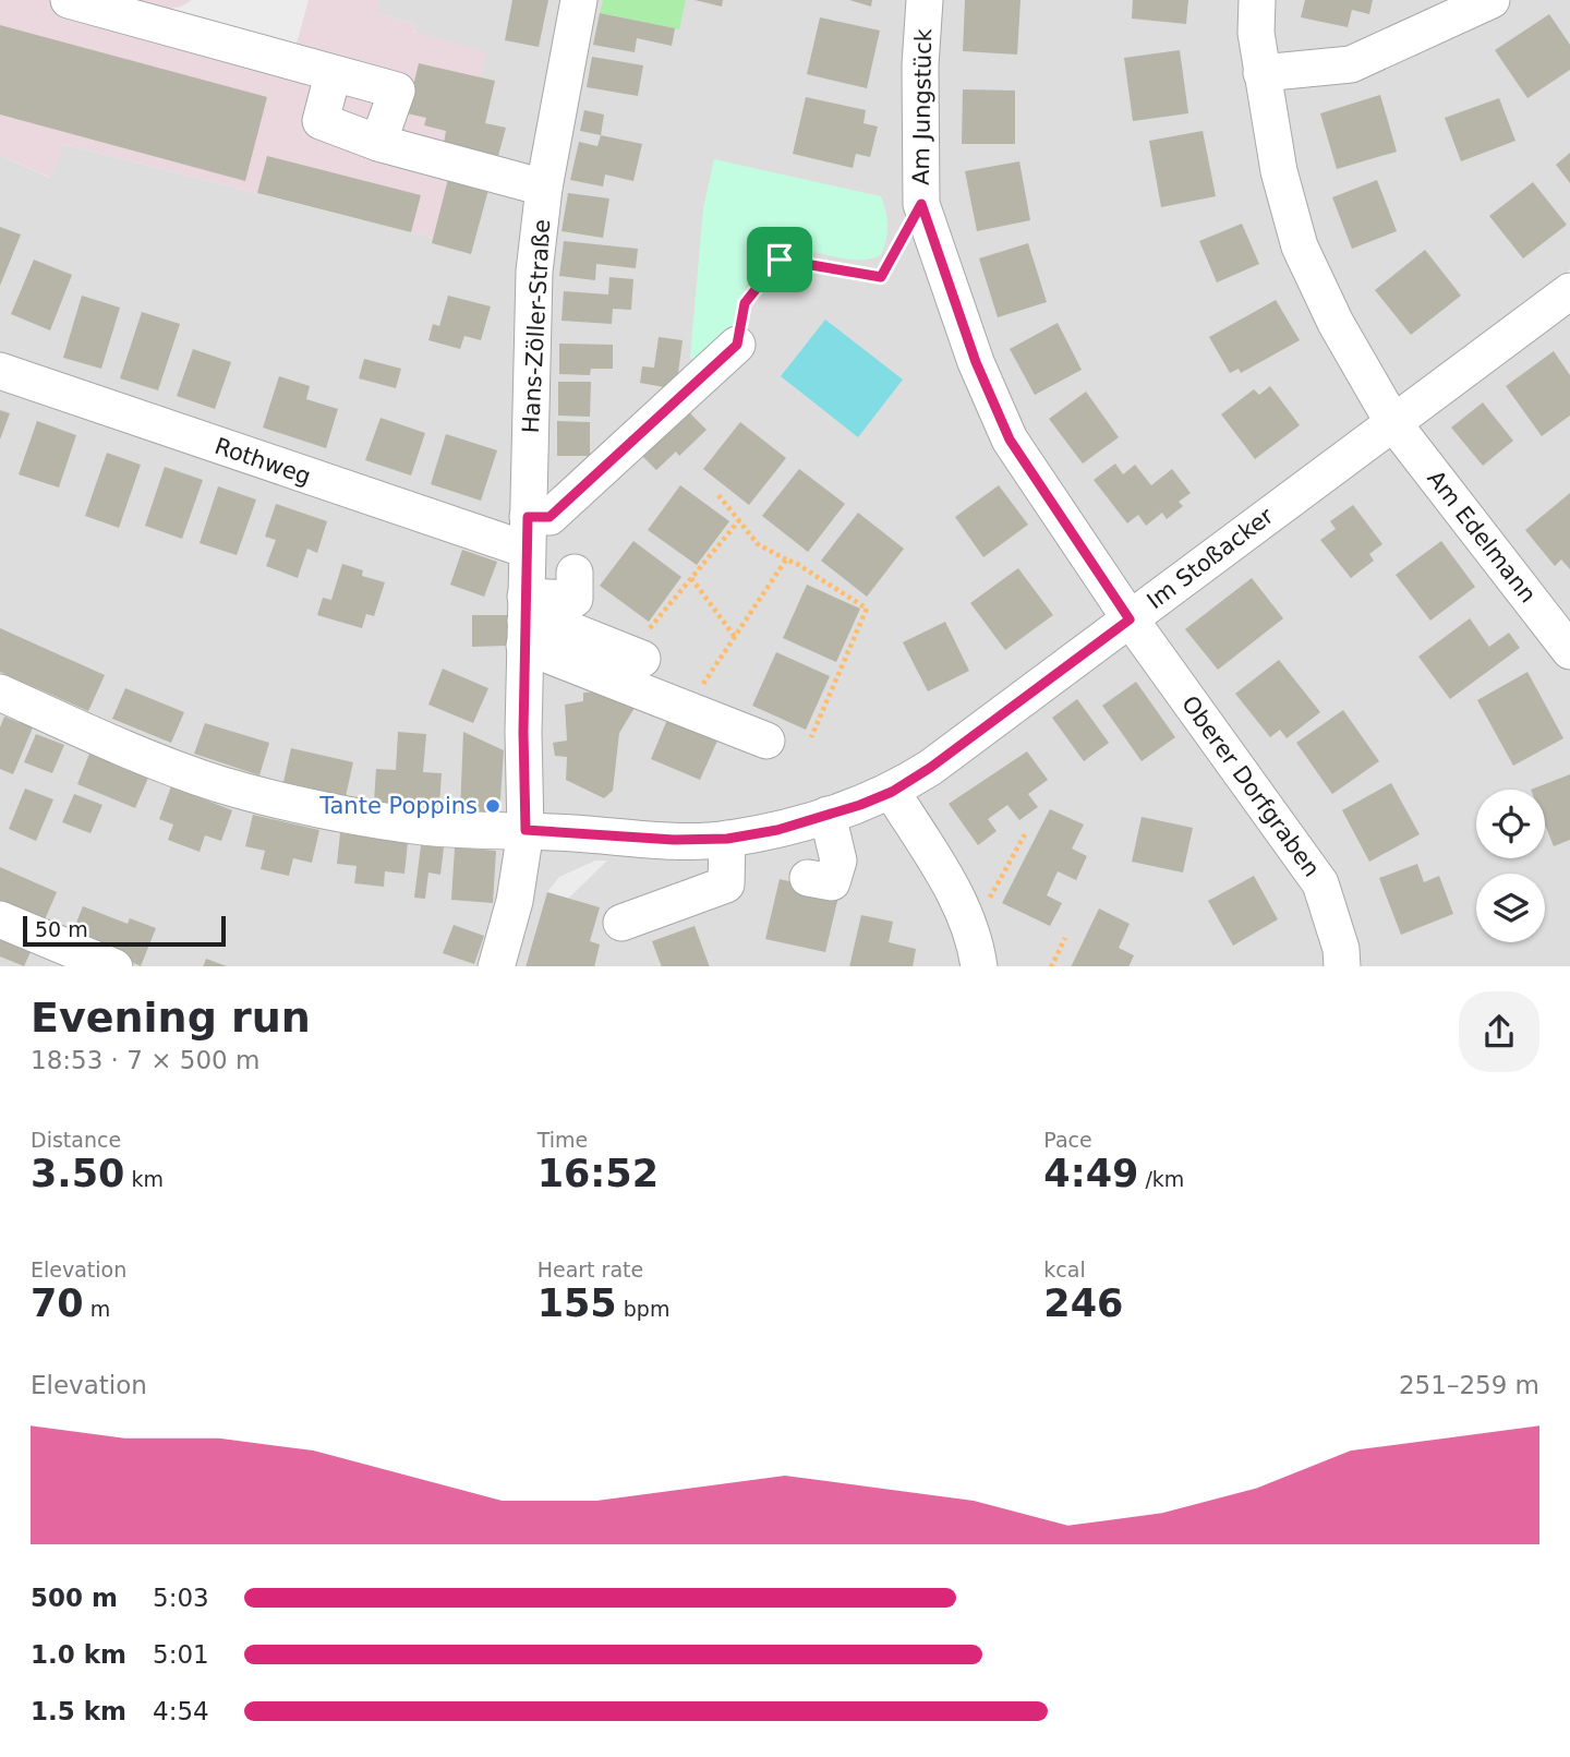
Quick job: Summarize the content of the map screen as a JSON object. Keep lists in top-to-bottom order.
{
  "streets": {
    "street": [
      "Am Jungstück",
      "Hans-Zöller-Straße",
      "Rothweg",
      "Am Edelmann",
      "Im Stoßacker",
      "Oberer Dorfgraben"
    ]
  },
  "crossings": [
    ["Am Jungstück", "Im Stoßacker"],
    ["Am Jungstück", "Oberer Dorfgraben"],
    ["Hans-Zöller-Straße", "Rothweg"],
    ["Hans-Zöller-Straße", "Im Stoßacker"],
    ["Am Edelmann", "Im Stoßacker"],
    ["Im Stoßacker", "Oberer Dorfgraben"]
  ],
  "places": ["Tante Poppins"],
  "scale_bar": "50 m",
  "page": {
    "scale": "50 m",
    "heading": ["Evening run", "18:53 · 7 × 500 m"],
    "stats": [
      ["Distance", "3.50 km"],
      ["Time", "16:52"],
      ["Pace", "4:49 /km"],
      ["Elevation", "70 m"],
      ["Heart rate", "155 bpm"],
      ["kcal", "246"]
    ],
    "chart": ["Elevation", "251–259 m"],
    "list": [
      {
        "name": "500 m",
        "note": "5:03"
      },
      {
        "name": "1.0 km",
        "note": "5:01"
      },
      {
        "name": "1.5 km",
        "note": "4:54"
      }
    ]
  }
}
